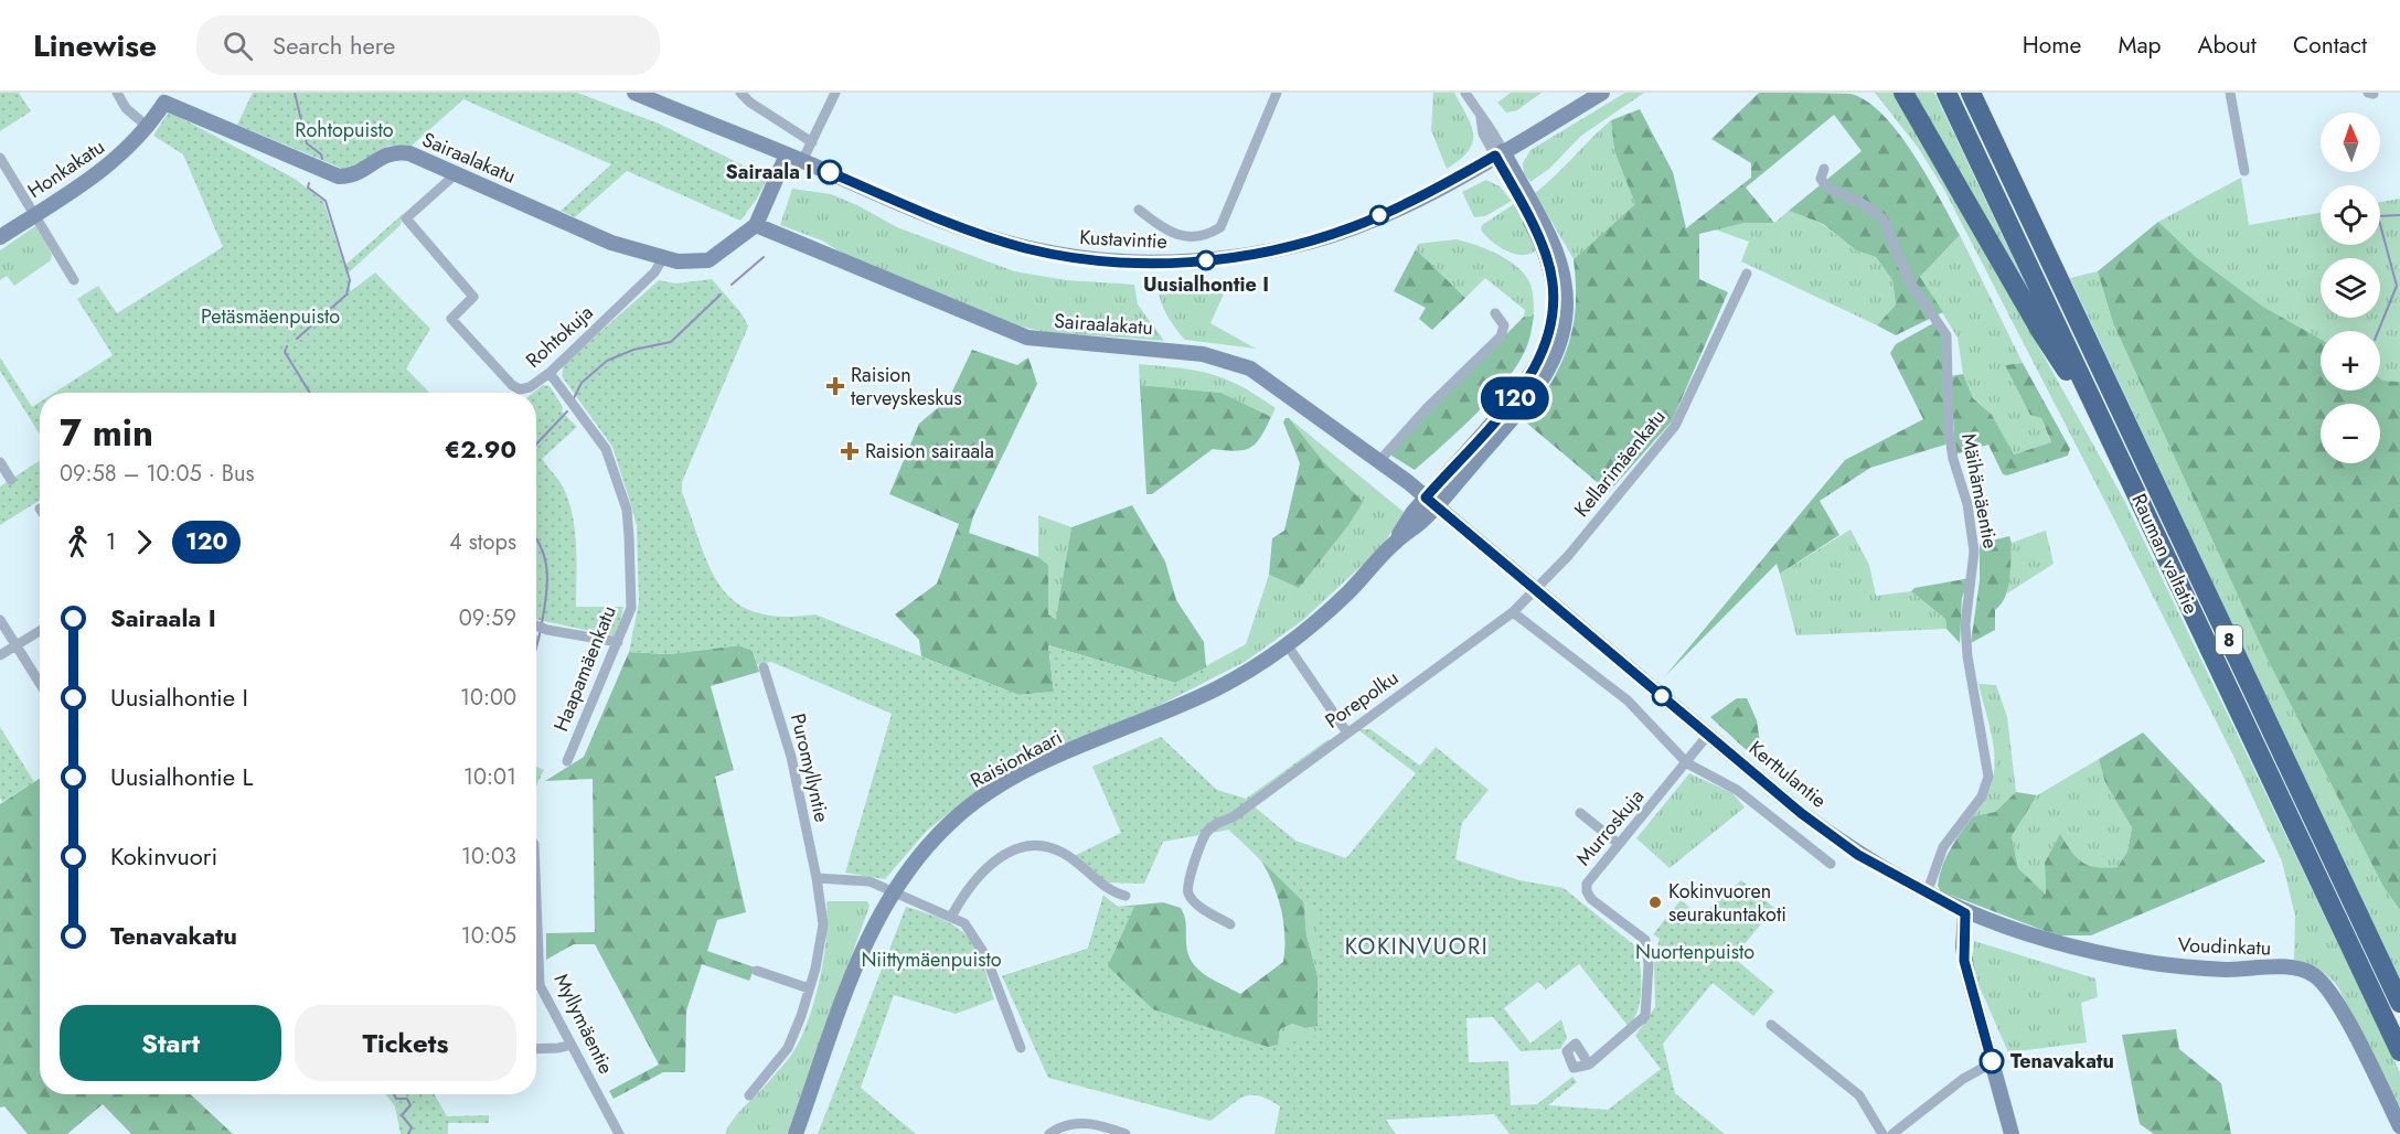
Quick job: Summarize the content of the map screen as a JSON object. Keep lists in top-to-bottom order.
{
  "streets": {
    "highway": ["Rauman valtatie", "8"],
    "main road": [
      "Sairaalakatu",
      "Honkakatu",
      "Kustavintie",
      "Raisionkaari",
      "Kerttulantie",
      "Voudinkatu"
    ],
    "street": [
      "Rohtokuja",
      "Kellarimäenkatu",
      "Mäihämäentie",
      "Haapamäenkatu",
      "Porepolku",
      "Puromyllyntie",
      "Murroskuja",
      "Myllymäentie"
    ]
  },
  "crossings": [
    ["Sairaalakatu", "Honkakatu"],
    ["Sairaalakatu", "Kustavintie"],
    ["Sairaalakatu", "Rohtokuja"],
    ["Sairaalakatu", "Raisionkaari"],
    ["Sairaalakatu", "Kerttulantie"],
    ["Kustavintie", "Raisionkaari"],
    ["Rohtokuja", "Haapamäenkatu"],
    ["Kellarimäenkatu", "Porepolku"],
    ["Kellarimäenkatu", "Kerttulantie"],
    ["Mäihämäentie", "Kerttulantie"],
    ["Raisionkaari", "Kerttulantie"],
    ["Kerttulantie", "Murroskuja"],
    ["Kerttulantie", "Voudinkatu"]
  ],
  "districts": ["KOKINVUORI"],
  "parks": [
    "Rohtopuisto",
    "Petäsmäenpuisto",
    "Nuortenpuisto",
    "Niittymäenpuisto"
  ],
  "places": {
    "other": [
      "Sairaala I",
      "Uusialhontie I",
      "Kokinvuoren seurakuntakoti",
      "Tenavakatu"
    ],
    "health": ["Raision terveyskeskus", "Raision sairaala"]
  },
  "lines": ["bus line 120"],
  "north": "top",
  "page": {
    "header": "Linewise",
    "search": "Search here",
    "nav": [
      "Home",
      "Map",
      "About",
      "Contact"
    ],
    "on_map": "120",
    "map_buttons": ["+", "−"],
    "heading": ["7 min", "09:58 – 10:05 · Bus", "€2.90"],
    "legs": ["1", "120", "4 stops"],
    "list": [
      {
        "name": "Sairaala I",
        "value": "09:59"
      },
      {
        "name": "Uusialhontie I",
        "value": "10:00"
      },
      {
        "name": "Uusialhontie L",
        "value": "10:01"
      },
      {
        "name": "Kokinvuori",
        "value": "10:03"
      },
      {
        "name": "Tenavakatu",
        "value": "10:05"
      }
    ],
    "buttons": ["Start", "Tickets"]
  }
}
